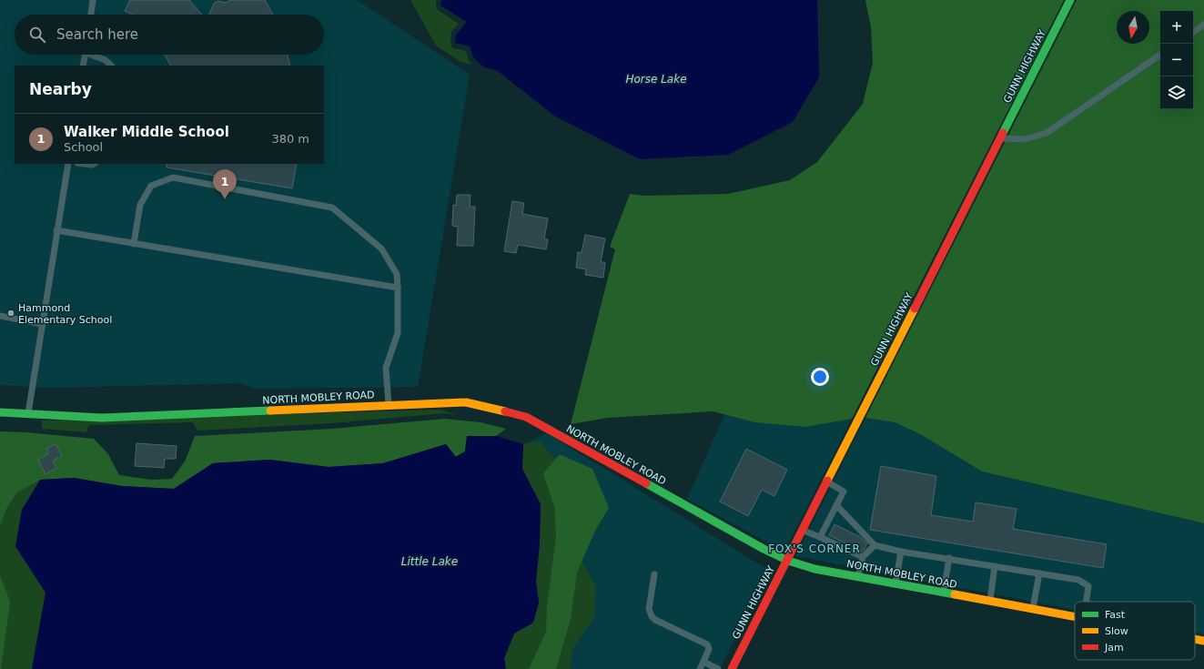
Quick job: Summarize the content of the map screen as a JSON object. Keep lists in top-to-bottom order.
{
  "streets": {
    "street": ["GUNN HIGHWAY", "NORTH MOBLEY ROAD"]
  },
  "crossings": [
    ["GUNN HIGHWAY", "NORTH MOBLEY ROAD"]
  ],
  "districts": ["FOX'S CORNER"],
  "water": ["Horse Lake", "Little Lake"],
  "places": ["Hammond Elementary School"],
  "legend": ["Fast", "Slow", "Jam"],
  "north": "bottom",
  "page": {
    "map_buttons": ["+", "−"],
    "search": "Search here",
    "heading": "Nearby",
    "list": [
      {
        "mark": "1",
        "name": "Walker Middle School",
        "note": "School",
        "value": "380 m"
      }
    ],
    "pins": "1"
  }
}
